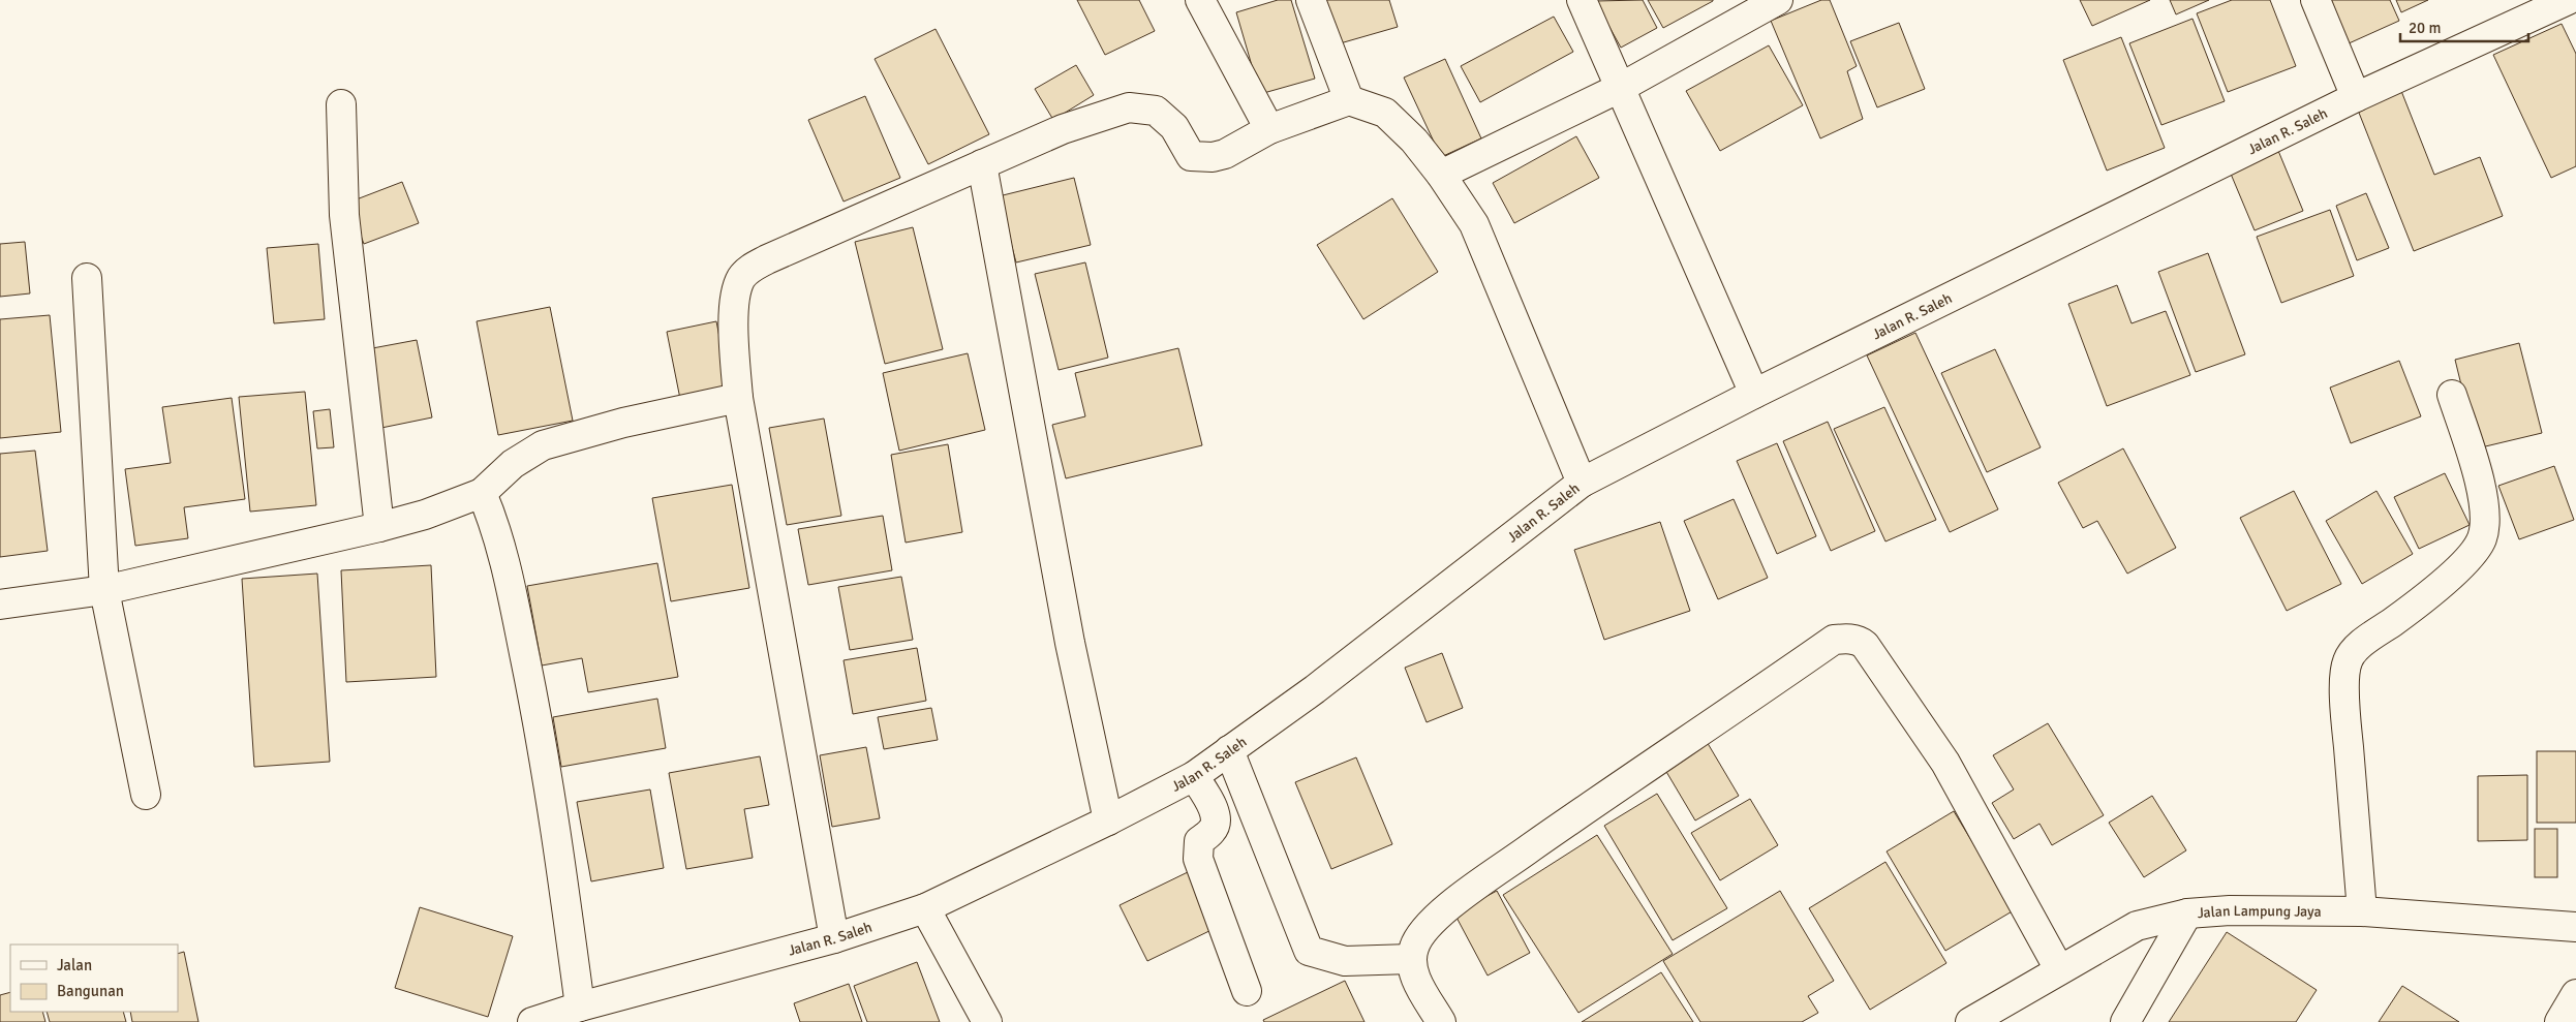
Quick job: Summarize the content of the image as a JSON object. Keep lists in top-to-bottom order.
{
  "streets": {
    "street": ["Jalan R. Saleh", "Jalan Lampung Jaya"]
  },
  "legend": ["Jalan", "Bangunan"],
  "scale_bar": "20 m"
}
